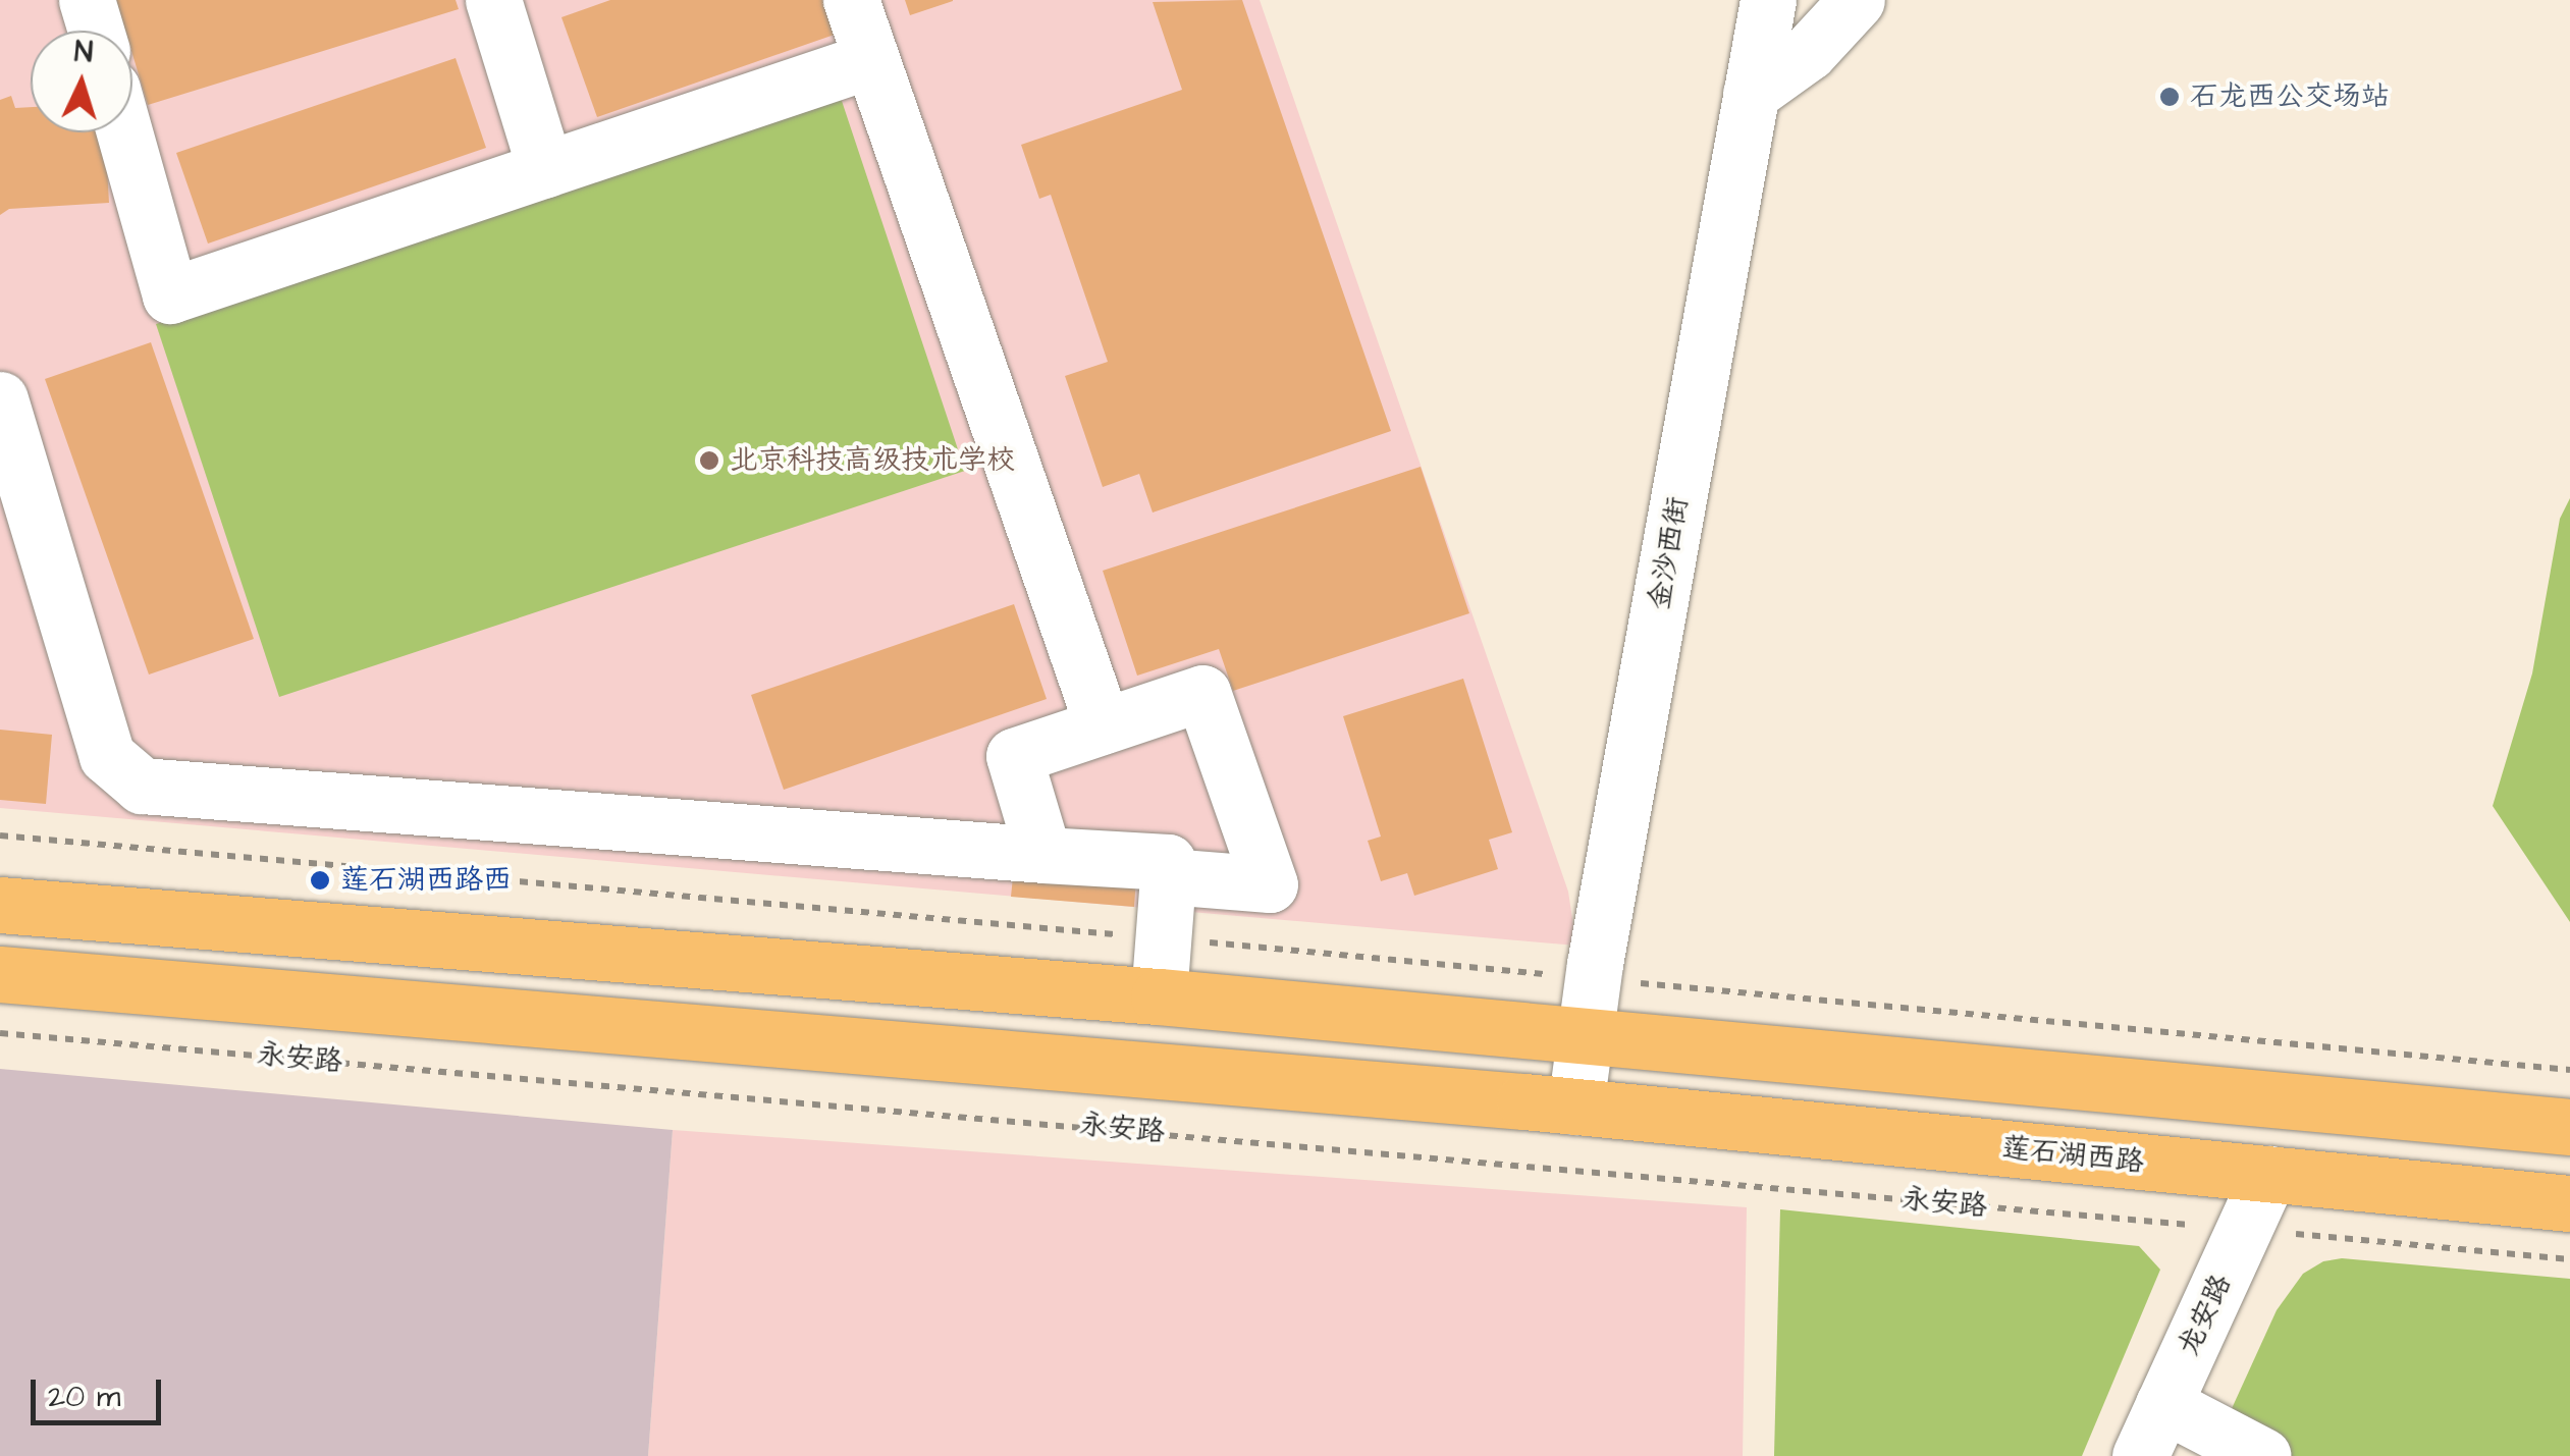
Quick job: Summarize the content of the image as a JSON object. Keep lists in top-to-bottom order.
{
  "streets": {
    "main road": ["莲石湖西路"],
    "street": ["金沙西街", "龙安路"],
    "path": ["永安路"]
  },
  "crossings": [
    ["金沙西街", "莲石湖西路"],
    ["永安路", "龙安路"],
    ["莲石湖西路", "龙安路"]
  ],
  "places": ["石龙西公交场站", "北京科技高级技术学校", "莲石湖西路西"],
  "scale_bar": "20 m",
  "north": "top"
}
